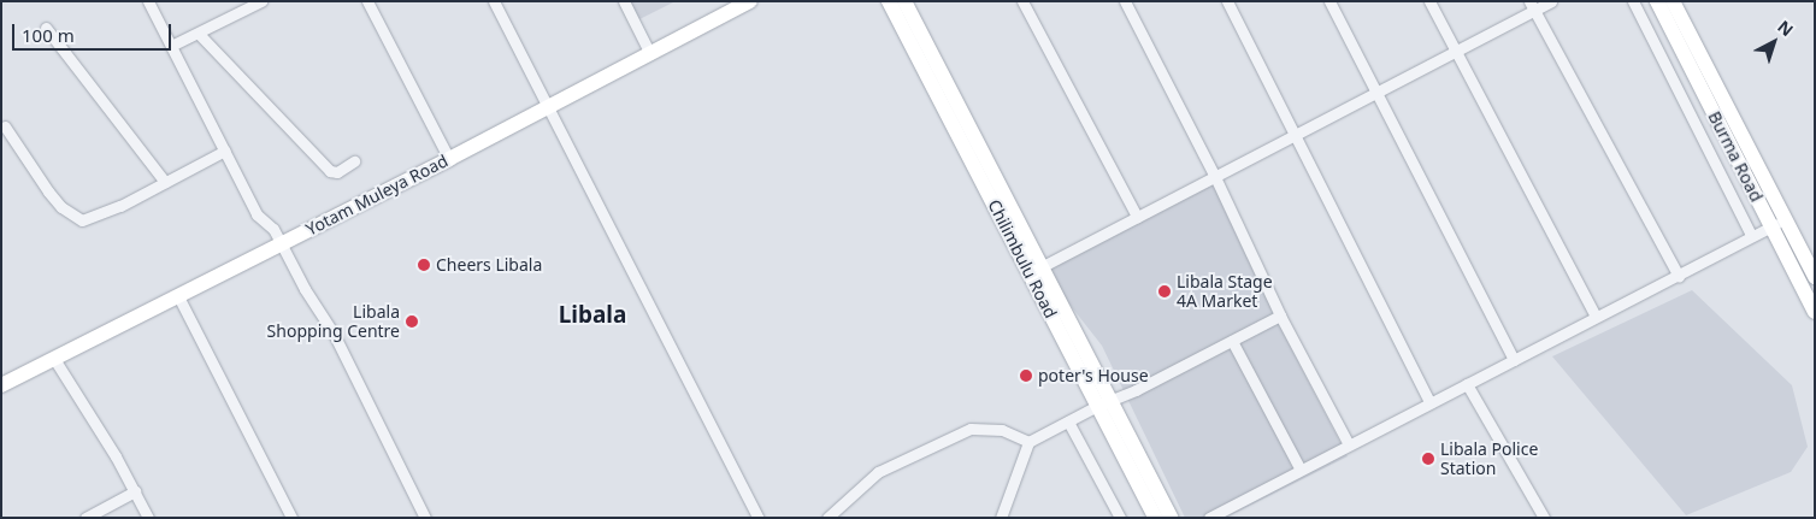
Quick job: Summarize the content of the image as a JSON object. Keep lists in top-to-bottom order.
{
  "streets": {
    "main road": ["Burma Road", "Yotam Muleya Road", "Chilimbulu Road"]
  },
  "districts": ["Libala"],
  "places": [
    "Cheers Libala",
    "Libala Stage 4A Market",
    "Libala Shopping Centre",
    "poter's House",
    "Libala Police Station"
  ],
  "scale_bar": "100 m",
  "north": "top right"
}
